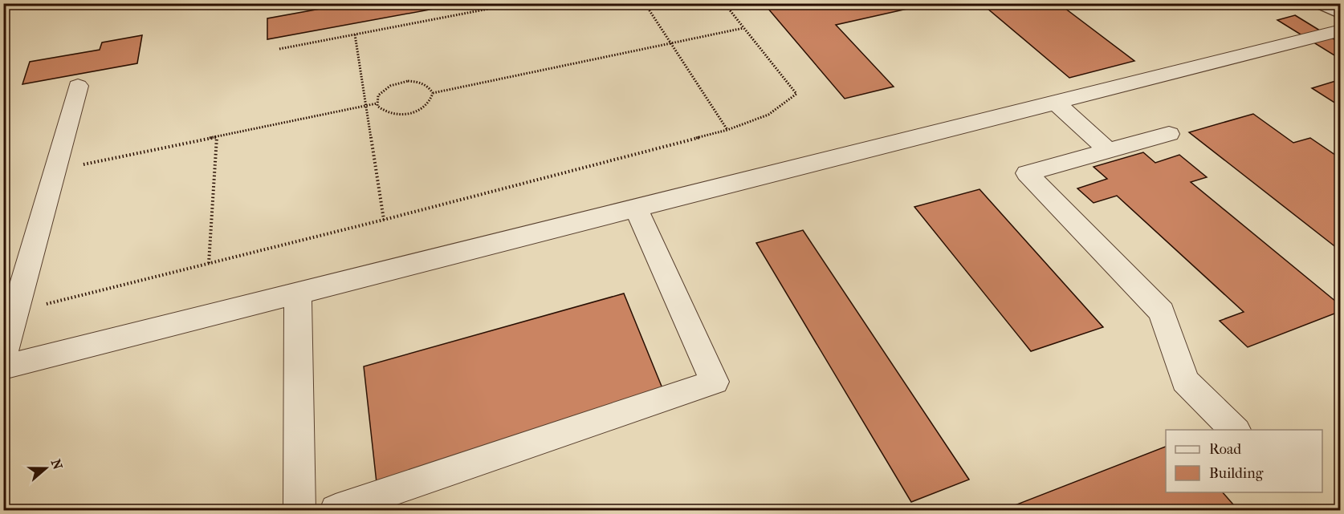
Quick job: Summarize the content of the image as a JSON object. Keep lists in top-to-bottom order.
{
  "legend": ["Road", "Building"],
  "north": "right"
}
